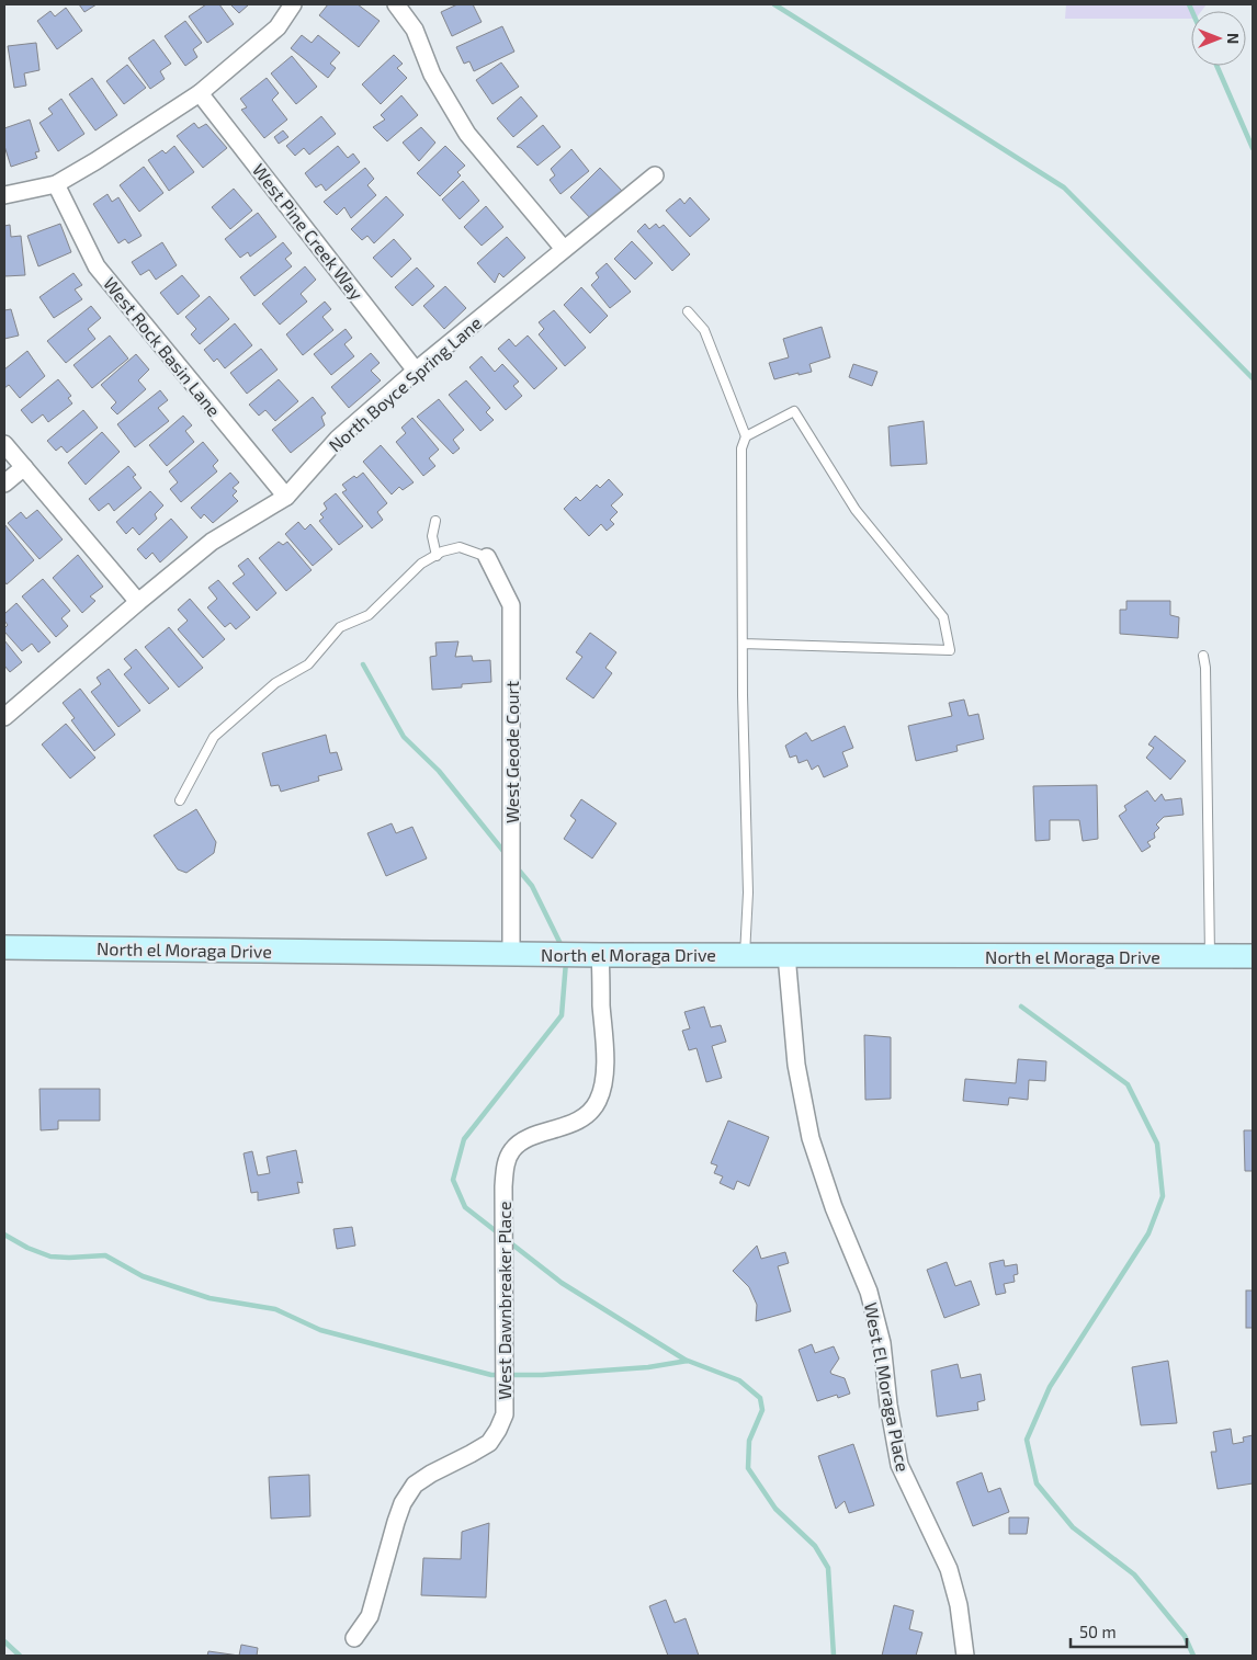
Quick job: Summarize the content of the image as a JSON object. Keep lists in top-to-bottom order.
{
  "streets": {
    "street": [
      "West Pine Creek Way",
      "West Rock Basin Lane",
      "North Boyce Spring Lane",
      "West Geode Court",
      "North el Moraga Drive",
      "West Dawnbreaker Place",
      "West El Moraga Place"
    ]
  },
  "crossings": [
    ["West Pine Creek Way", "North Boyce Spring Lane"],
    ["West Rock Basin Lane", "North Boyce Spring Lane"],
    ["West Geode Court", "North el Moraga Drive"],
    ["North el Moraga Drive", "West Dawnbreaker Place"],
    ["North el Moraga Drive", "West El Moraga Place"]
  ],
  "scale_bar": "50 m",
  "north": "right"
}
